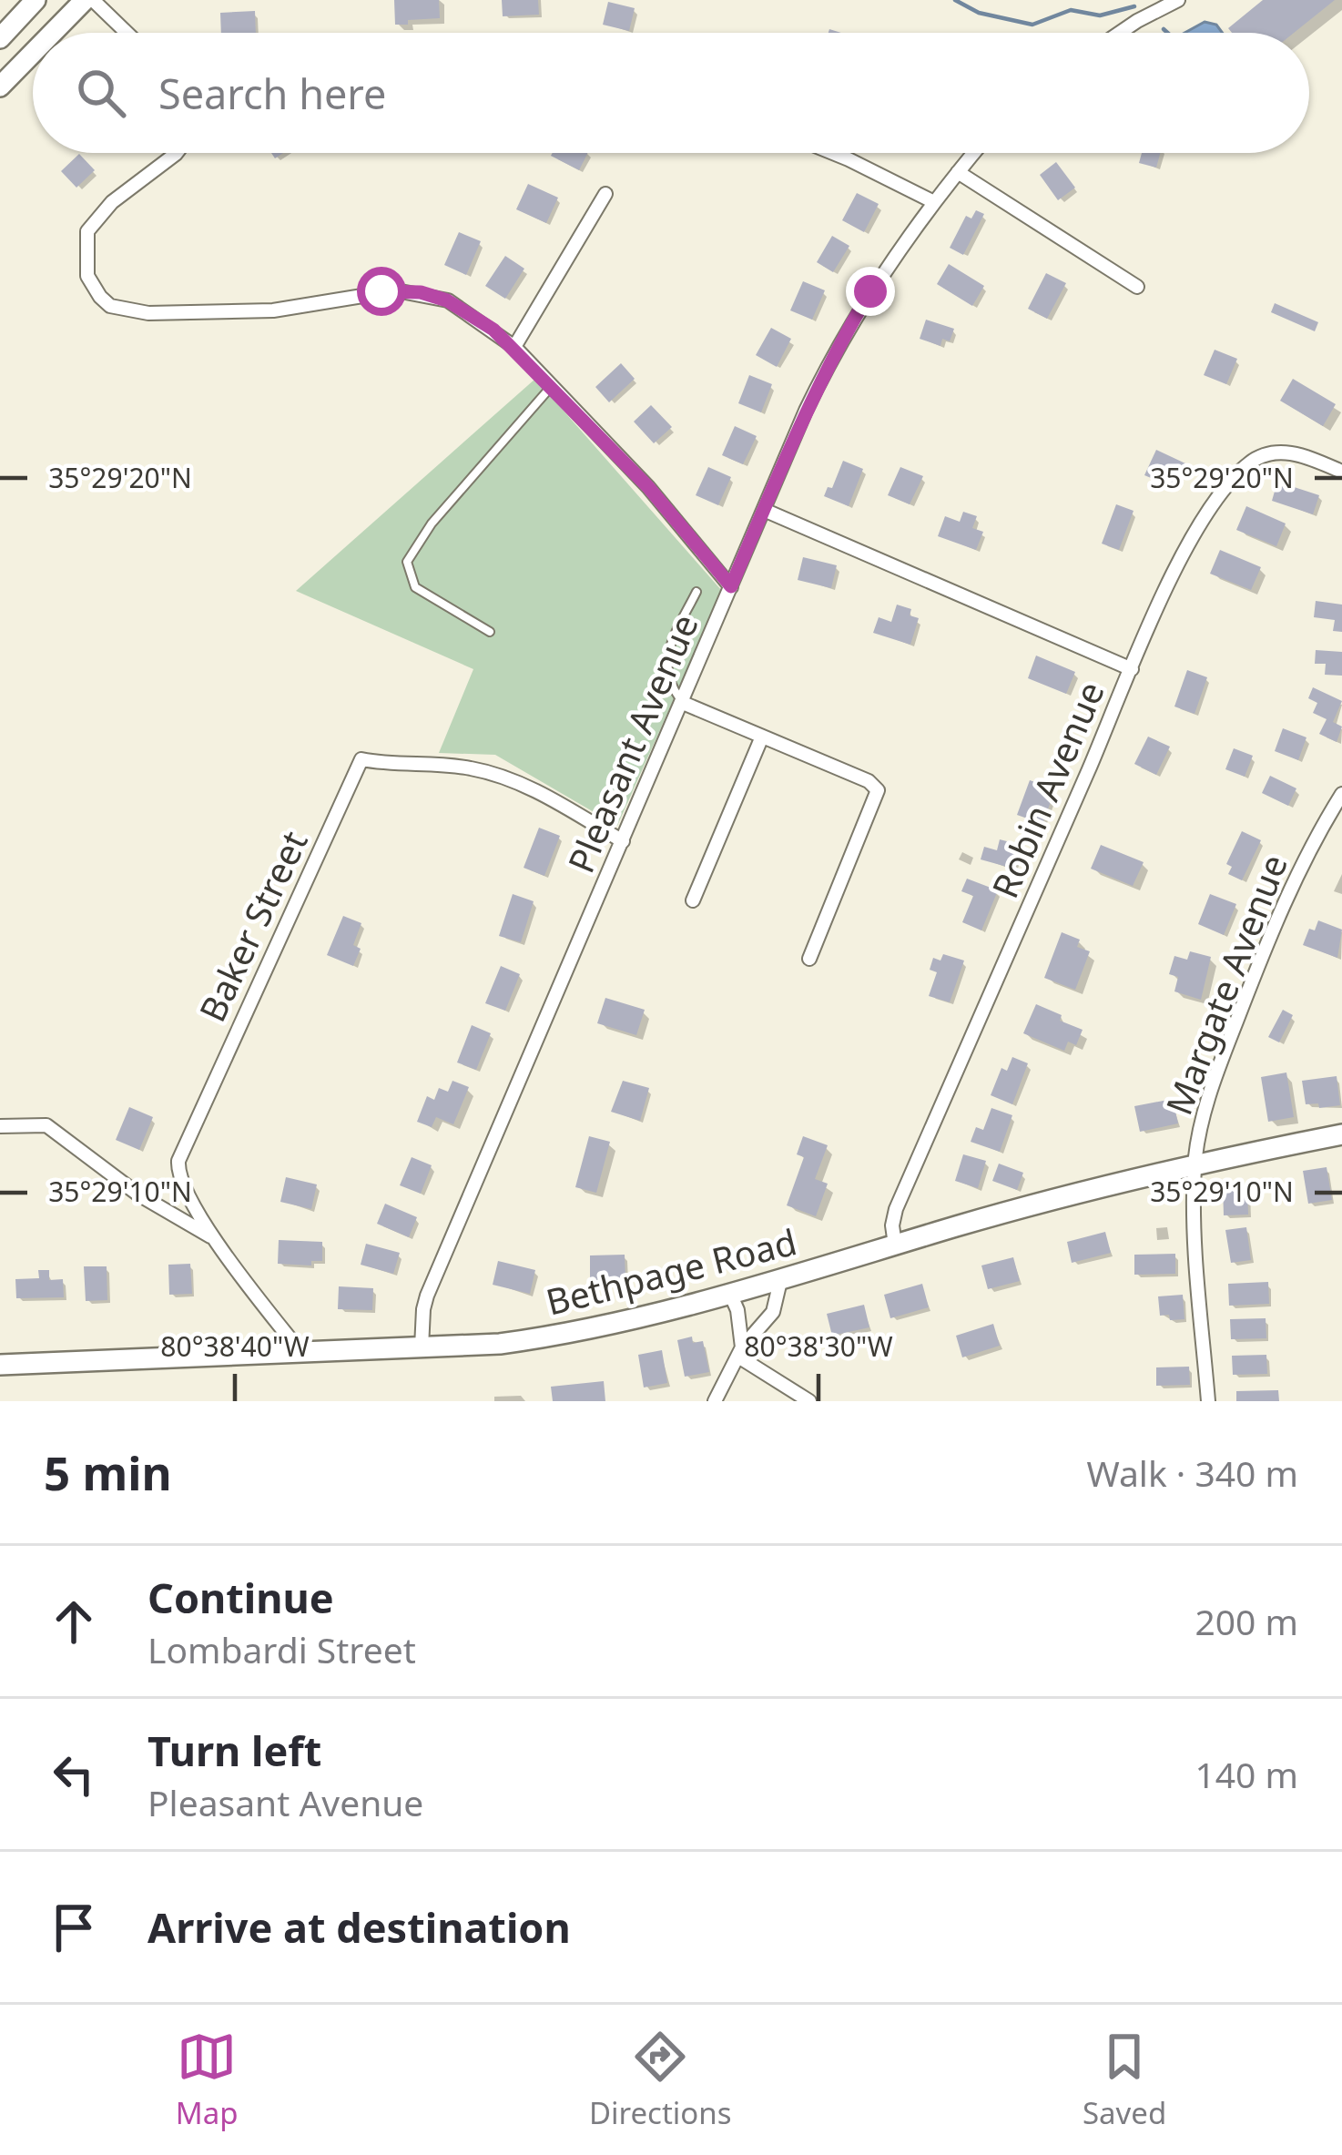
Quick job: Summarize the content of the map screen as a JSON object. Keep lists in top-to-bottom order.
{
  "streets": {
    "street": [
      "Pleasant Avenue",
      "Robin Avenue",
      "Baker Street",
      "Margate Avenue",
      "Bethpage Road"
    ]
  },
  "crossings": [
    ["Pleasant Avenue", "Baker Street"],
    ["Pleasant Avenue", "Bethpage Road"],
    ["Robin Avenue", "Bethpage Road"],
    ["Baker Street", "Bethpage Road"],
    ["Margate Avenue", "Bethpage Road"]
  ],
  "page": {
    "search": "Search here",
    "heading": ["5 min", "Walk · 340 m"],
    "list": [
      ["Continue", "Lombardi Street", "200 m"],
      ["Turn left", "Pleasant Avenue", "140 m"],
      "Arrive at destination"
    ],
    "nav": ["Map", "Directions", "Saved"]
  },
  "coordinates": [
    "35°29'20\"N",
    "35°29'10\"N",
    "80°38'40\"W",
    "80°38'30\"W"
  ]
}
